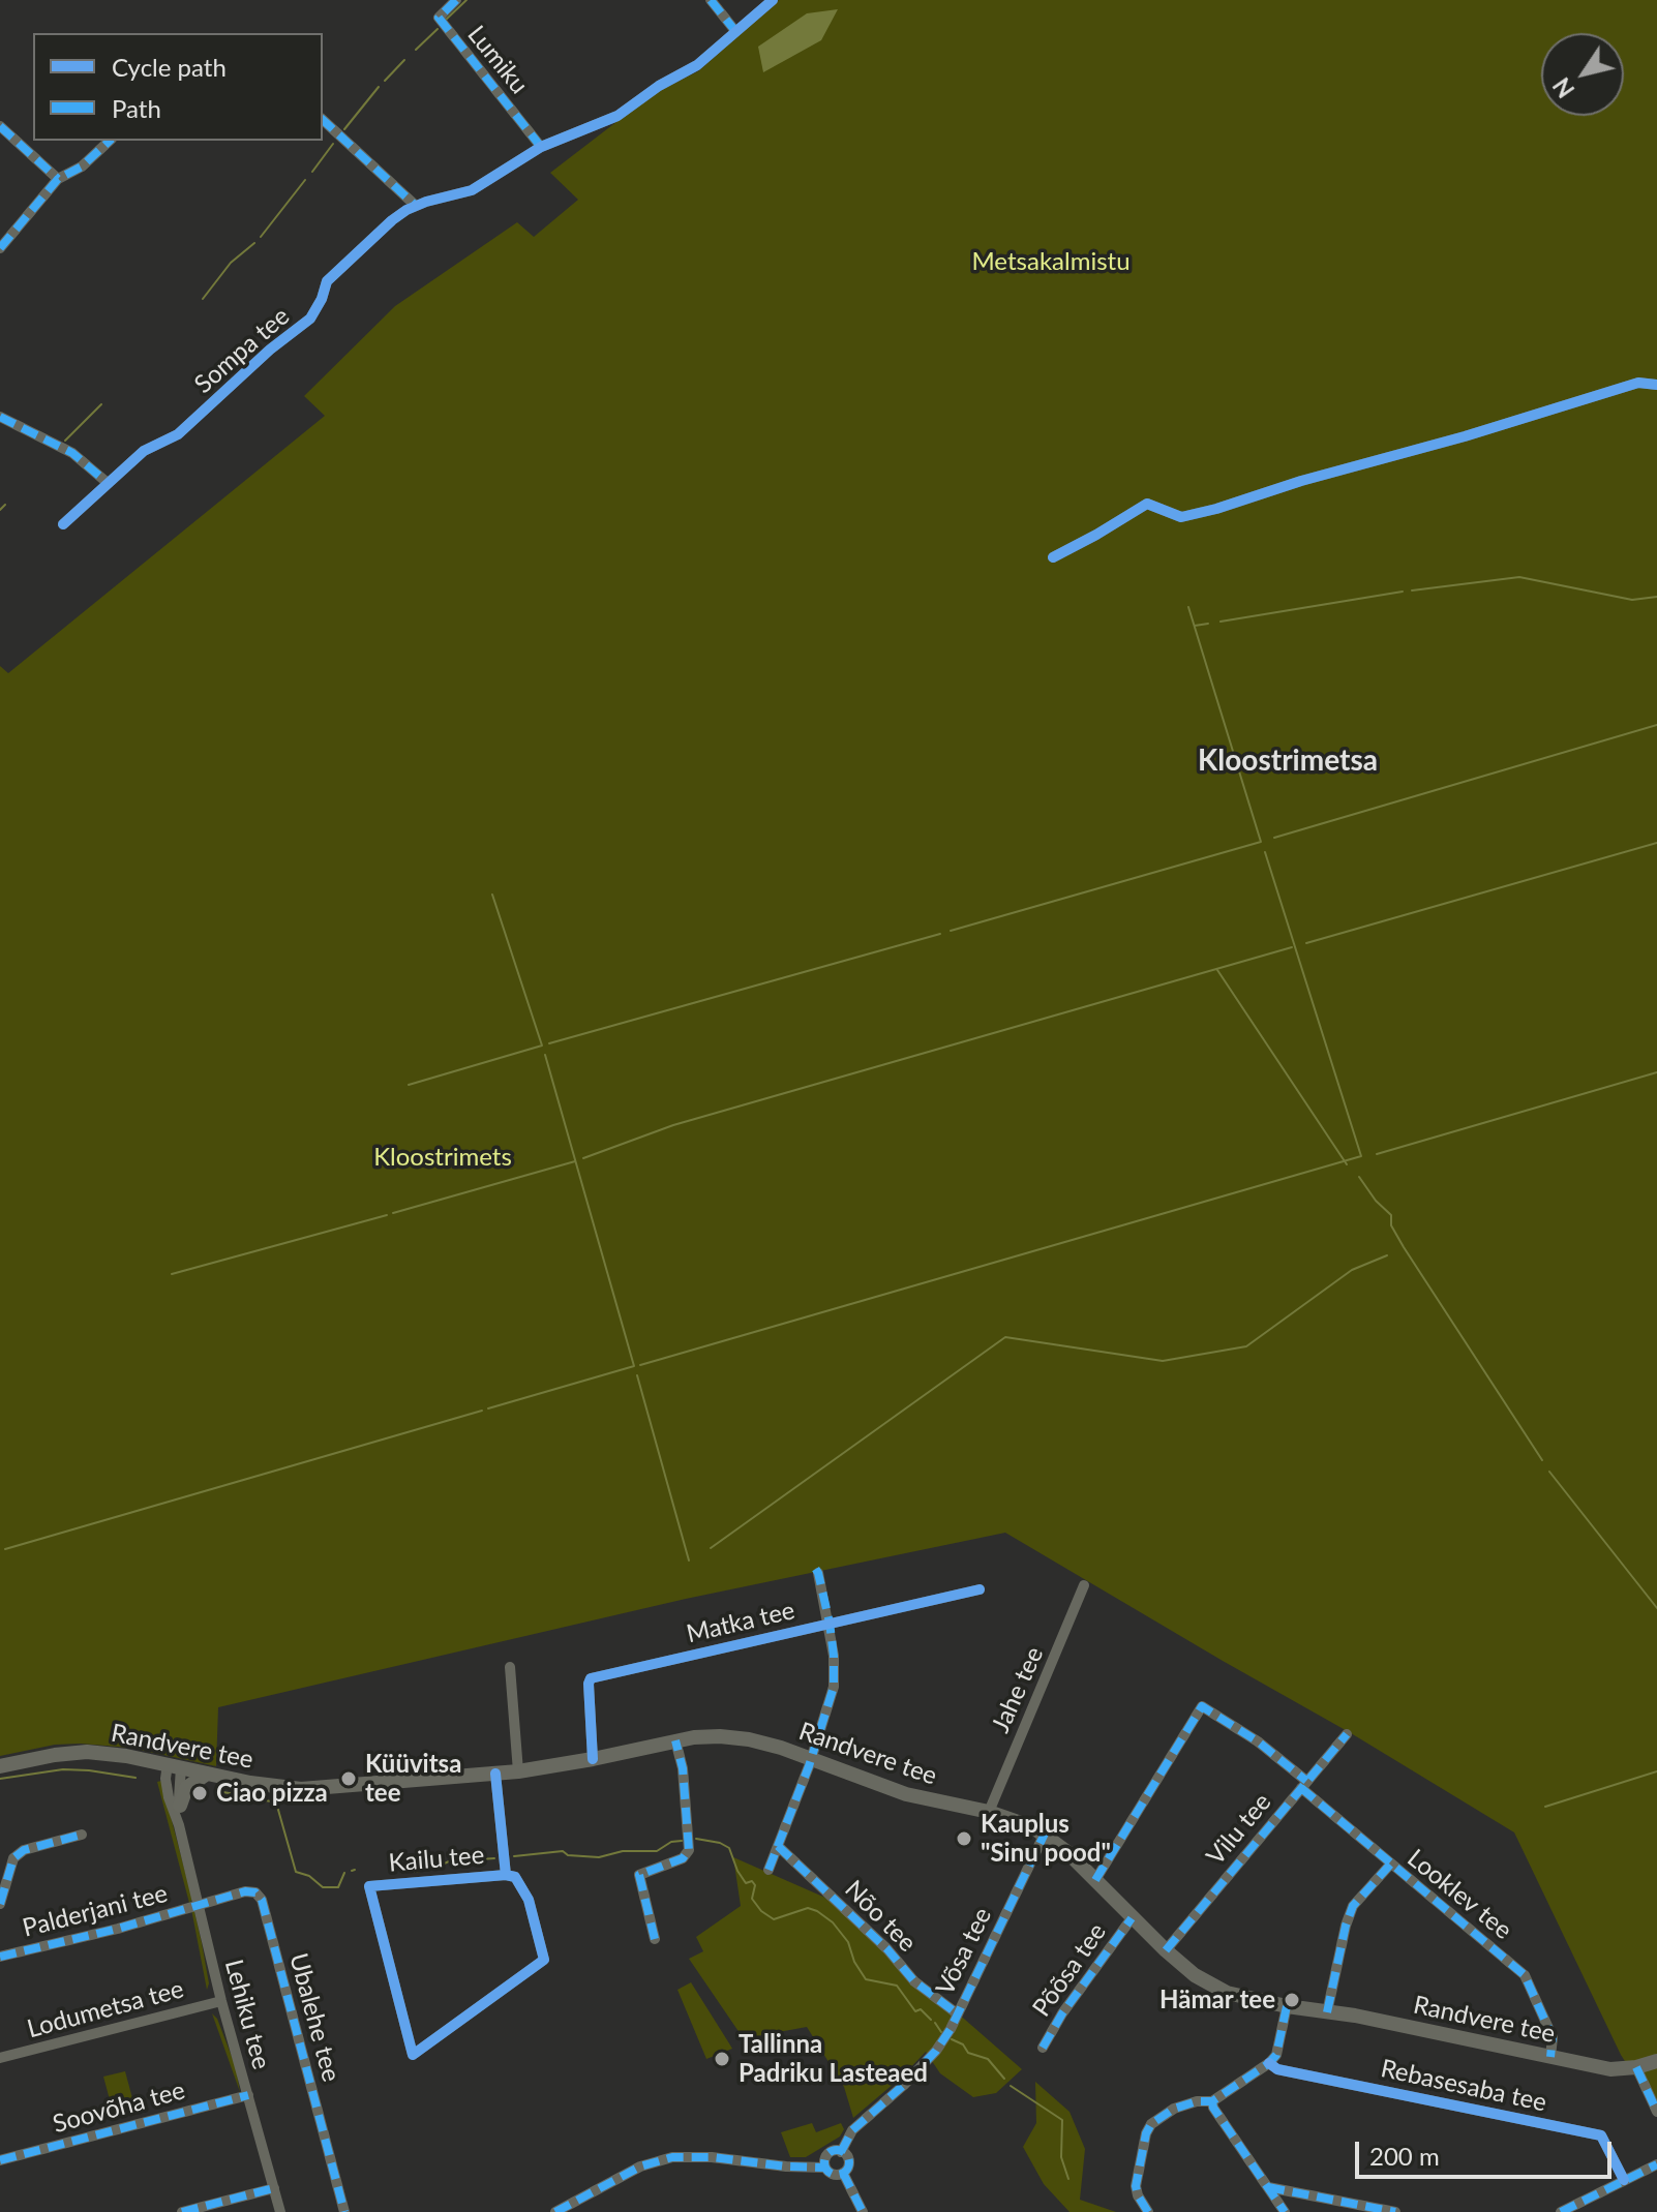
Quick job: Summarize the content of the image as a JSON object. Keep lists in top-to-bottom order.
{
  "streets": {
    "main road": ["Randvere tee"],
    "street": [
      "Lumiku",
      "Sompa tee",
      "Matka tee",
      "Jahe tee",
      "Vilu tee",
      "Kailu tee",
      "Looklev tee",
      "Palderjani tee",
      "Nõo tee",
      "Võsa tee",
      "Põõsa tee",
      "Lodumetsa tee",
      "Lehiku tee",
      "Ubalehe tee",
      "Rebasesaba tee",
      "Soovõha tee"
    ]
  },
  "crossings": [
    ["Lumiku", "Sompa tee"],
    ["Matka tee", "Randvere tee"],
    ["Jahe tee", "Randvere tee"],
    ["Randvere tee", "Vilu tee"],
    ["Randvere tee", "Kailu tee"],
    ["Randvere tee", "Looklev tee"],
    ["Randvere tee", "Võsa tee"],
    ["Randvere tee", "Põõsa tee"],
    ["Randvere tee", "Lehiku tee"],
    ["Vilu tee", "Looklev tee"],
    ["Palderjani tee", "Lehiku tee"],
    ["Palderjani tee", "Ubalehe tee"],
    ["Nõo tee", "Võsa tee"],
    ["Lodumetsa tee", "Lehiku tee"],
    ["Lehiku tee", "Ubalehe tee"],
    ["Lehiku tee", "Soovõha tee"]
  ],
  "districts": ["Kloostrimetsa"],
  "parks": ["Metsakalmistu", "Kloostrimets"],
  "places": [
    "Küüvitsa tee",
    "Ciao pizza",
    "Kauplus \"Sinu pood\"",
    "Hämar tee",
    "Tallinna Padriku Lasteaed"
  ],
  "legend": ["Cycle path", "Path"],
  "scale_bar": "200 m",
  "north": "bottom left"
}
